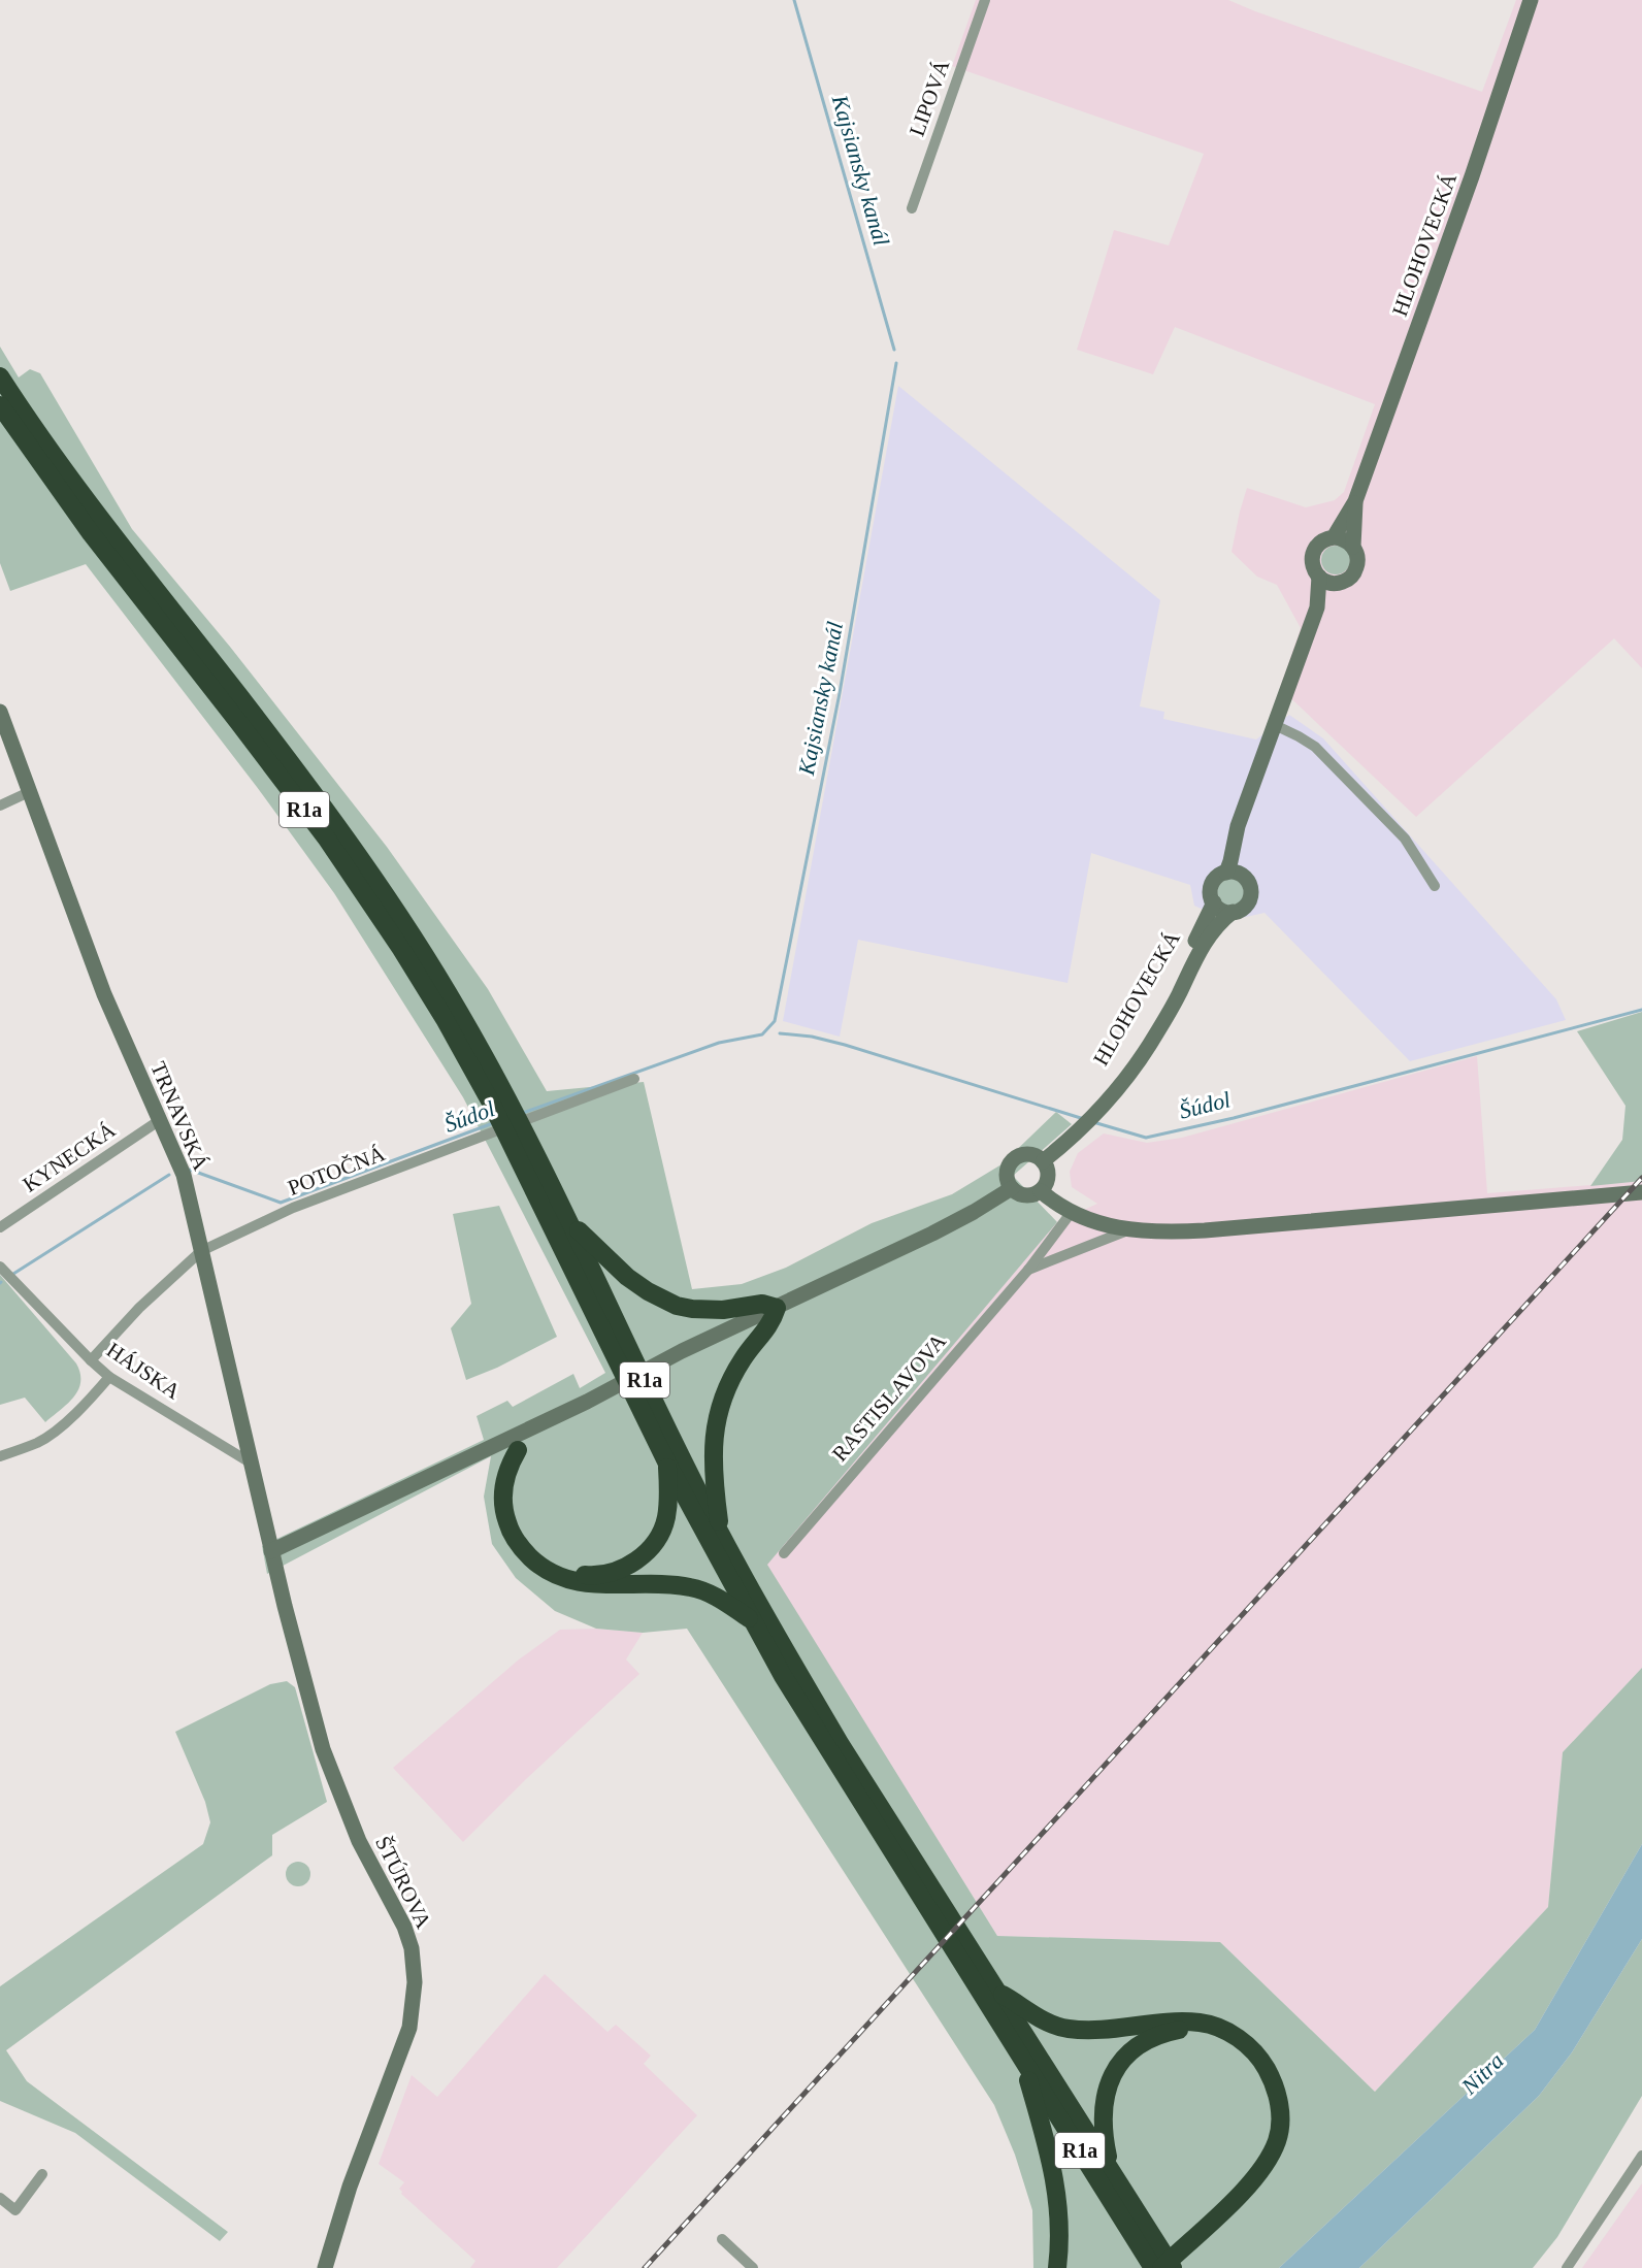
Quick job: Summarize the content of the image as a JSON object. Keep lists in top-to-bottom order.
{
  "streets": {
    "highway": ["R1a"],
    "main road": ["HLOHOVECKÁ", "TRNAVSKÁ", "ŠTÚROVA"],
    "street": [
      "LIPOVÁ",
      "KYNECKÁ",
      "POTOČNÁ",
      "HÁJSKA",
      "RASTISLAVOVA"
    ]
  },
  "crossings": [
    ["TRNAVSKÁ", "KYNECKÁ"],
    ["TRNAVSKÁ", "POTOČNÁ"],
    ["TRNAVSKÁ", "HÁJSKA"],
    ["TRNAVSKÁ", "ŠTÚROVA"],
    ["POTOČNÁ", "HÁJSKA"]
  ],
  "water": ["Kajsiansky kanál", "Šúdol", "Nitra"]
}
